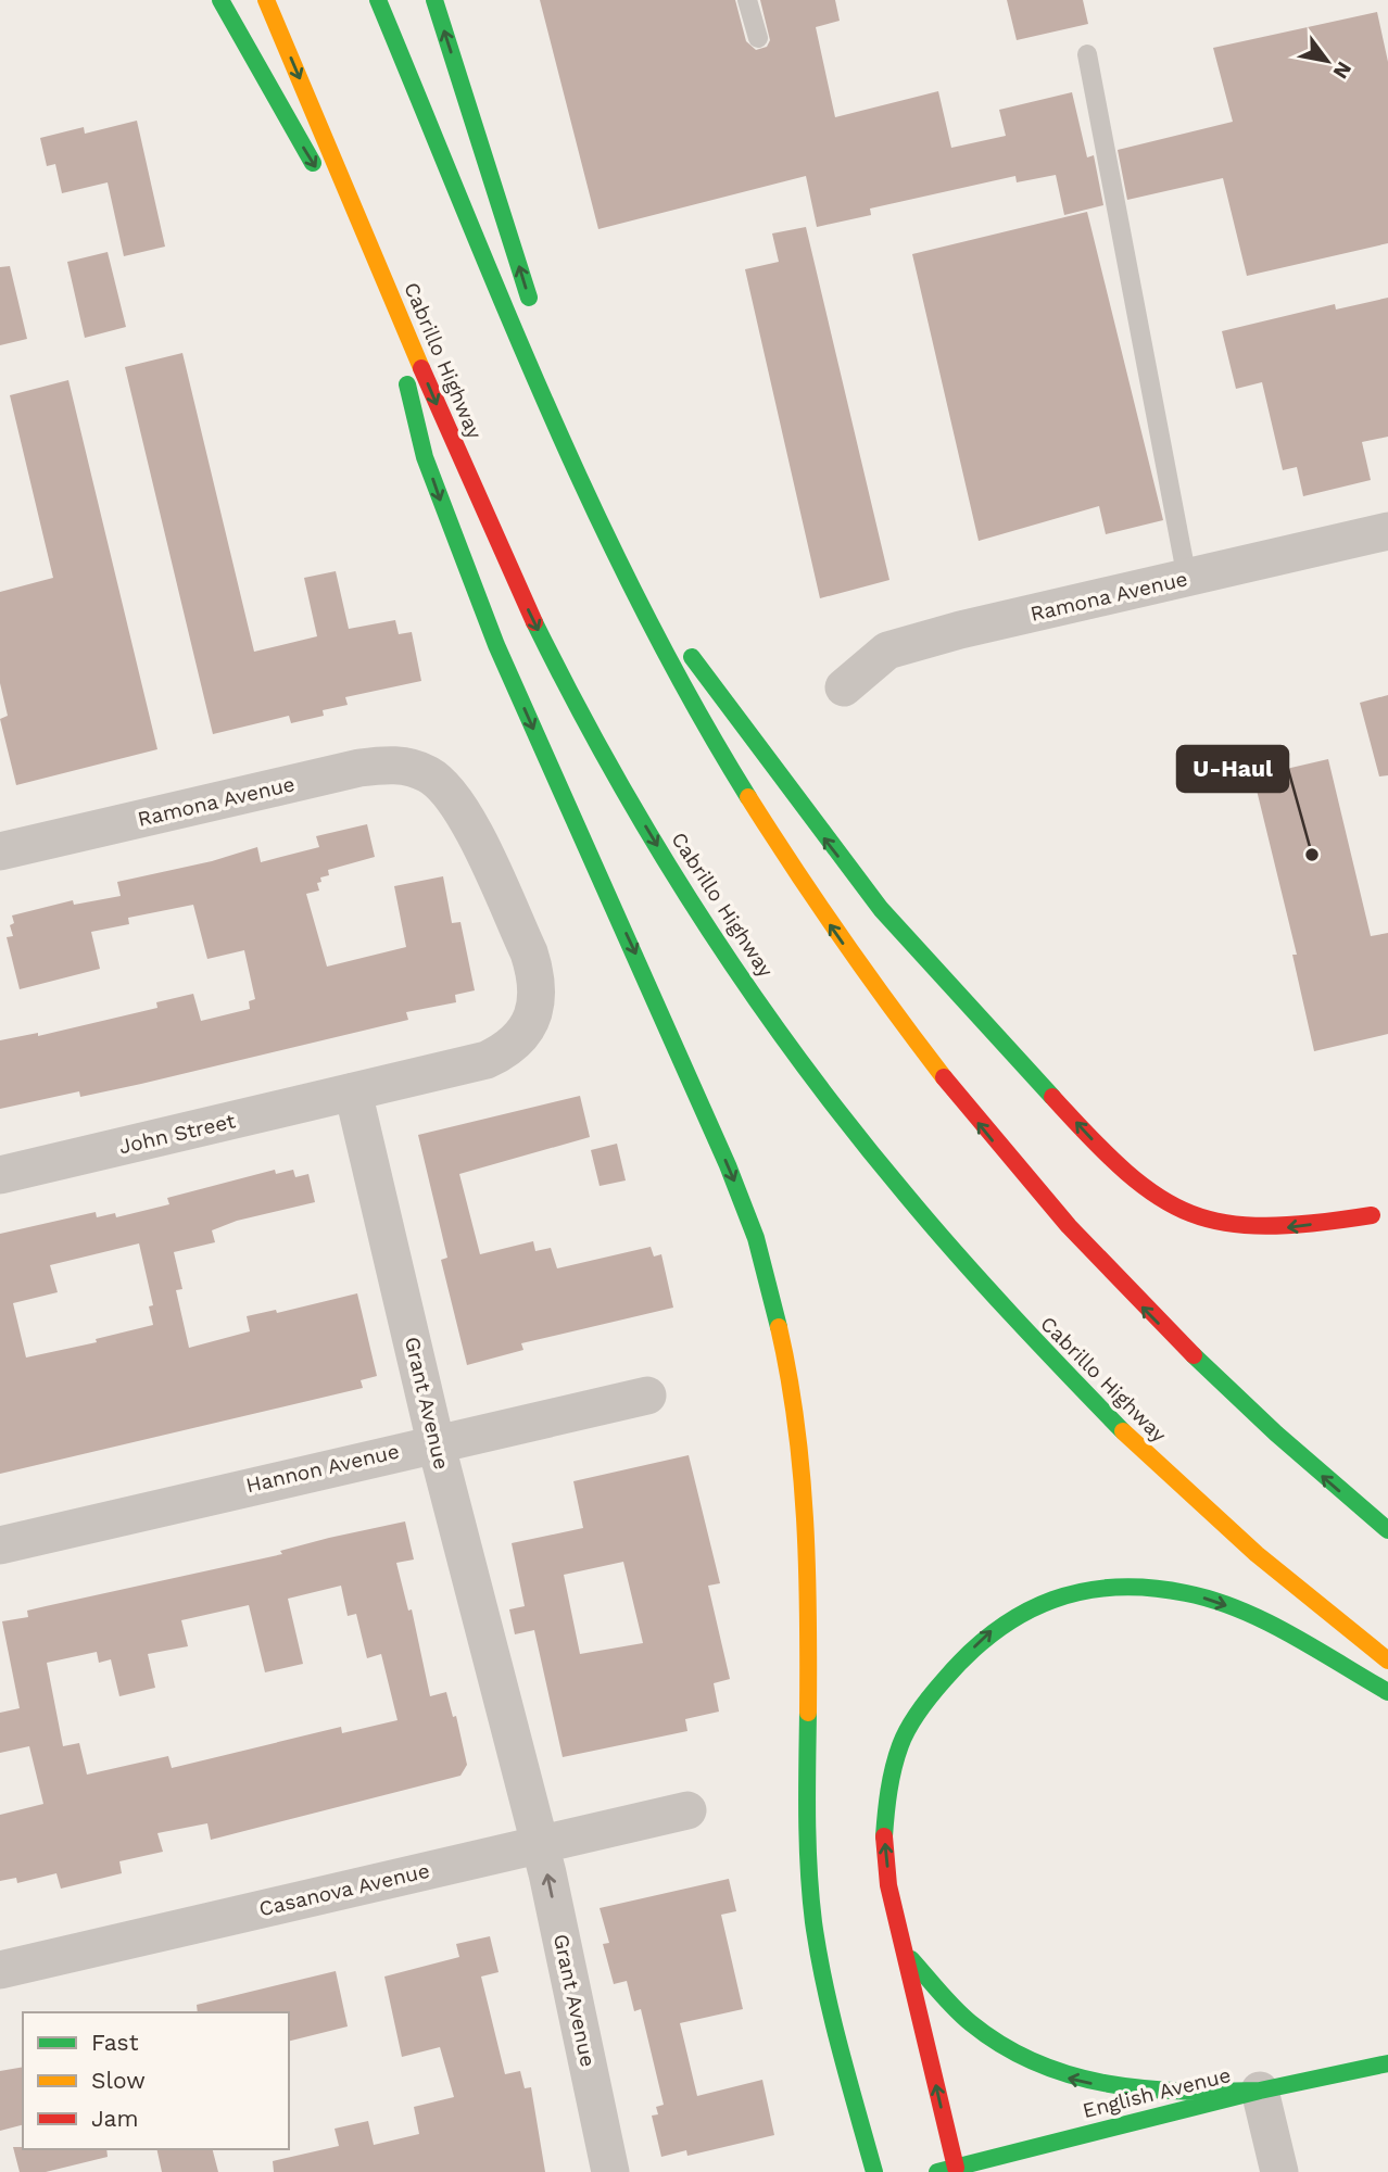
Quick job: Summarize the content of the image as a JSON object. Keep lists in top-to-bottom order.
{
  "streets": {
    "main road": ["Cabrillo Highway", "English Avenue"],
    "street": [
      "Ramona Avenue",
      "John Street",
      "Grant Avenue",
      "Hannon Avenue",
      "Casanova Avenue"
    ]
  },
  "crossings": [
    ["Ramona Avenue", "John Street"],
    ["Ramona Avenue", "Grant Avenue"],
    ["John Street", "Grant Avenue"],
    ["Grant Avenue", "Hannon Avenue"],
    ["Grant Avenue", "Casanova Avenue"]
  ],
  "places": ["U-Haul"],
  "legend": ["Fast", "Slow", "Jam"],
  "north": "bottom right"
}
